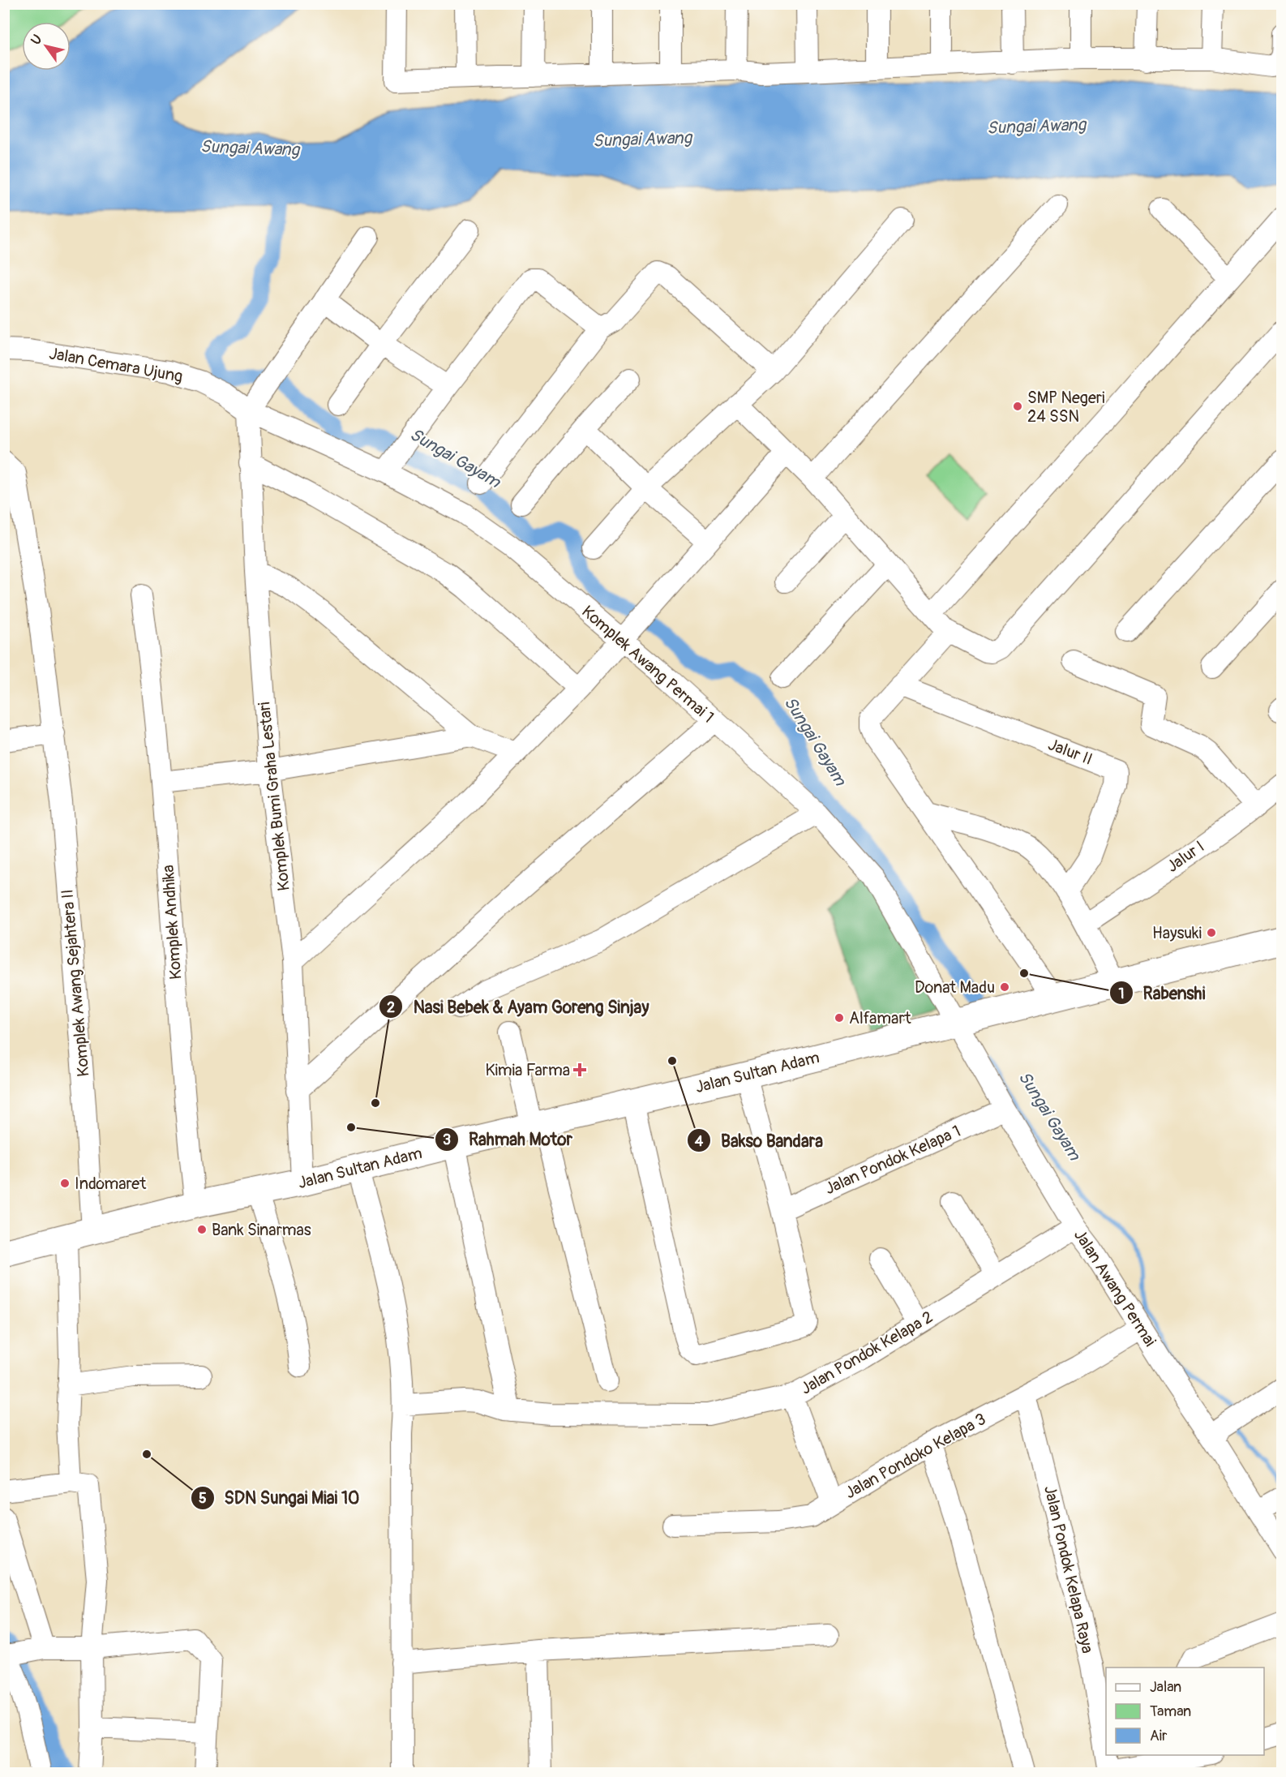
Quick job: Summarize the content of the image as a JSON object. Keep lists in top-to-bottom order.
{
  "streets": {
    "main road": ["Jalan Sultan Adam"],
    "street": [
      "Jalan Cemara Ujung",
      "Komplek Awang Permai 1",
      "Jalur II",
      "Komplek Bumi Graha Lestari",
      "Jalur I",
      "Komplek Andhika",
      "Komplek Awang Sejahtera II",
      "Jalan Pondok Kelapa 1",
      "Jalan Awang Permai",
      "Jalan Pondok Kelapa 2",
      "Jalan Pondoko Kelapa 3",
      "Jalan Pondok Kelapa Raya"
    ]
  },
  "crossings": [
    ["Jalan Cemara Ujung", "Komplek Awang Permai 1"],
    ["Jalan Cemara Ujung", "Komplek Bumi Graha Lestari"],
    ["Komplek Awang Permai 1", "Komplek Bumi Graha Lestari"],
    ["Komplek Awang Permai 1", "Jalan Sultan Adam"],
    ["Komplek Awang Permai 1", "Jalan Awang Permai"],
    ["Komplek Bumi Graha Lestari", "Jalan Sultan Adam"],
    ["Komplek Andhika", "Jalan Sultan Adam"],
    ["Komplek Awang Sejahtera II", "Jalan Sultan Adam"],
    ["Jalan Sultan Adam", "Jalan Awang Permai"],
    ["Jalan Pondok Kelapa 1", "Jalan Awang Permai"],
    ["Jalan Awang Permai", "Jalan Pondok Kelapa 2"],
    ["Jalan Awang Permai", "Jalan Pondoko Kelapa 3"],
    ["Jalan Pondoko Kelapa 3", "Jalan Pondok Kelapa Raya"]
  ],
  "water": ["Sungai Awang", "Sungai Gayam"],
  "places": {
    "other": [
      "SMP Negeri 24 SSN",
      "Haysuki",
      "Rabenshi",
      "Donat Madu",
      "Alfamart",
      "Bakso Bandara",
      "Nasi Bebek & Ayam Goreng Sinjay",
      "Rahmah Motor",
      "Indomaret",
      "Bank Sinarmas",
      "SDN Sungai Miai 10"
    ],
    "health": ["Kimia Farma"]
  },
  "legend": ["Jalan", "Taman", "Air"],
  "north": "top left"
}
